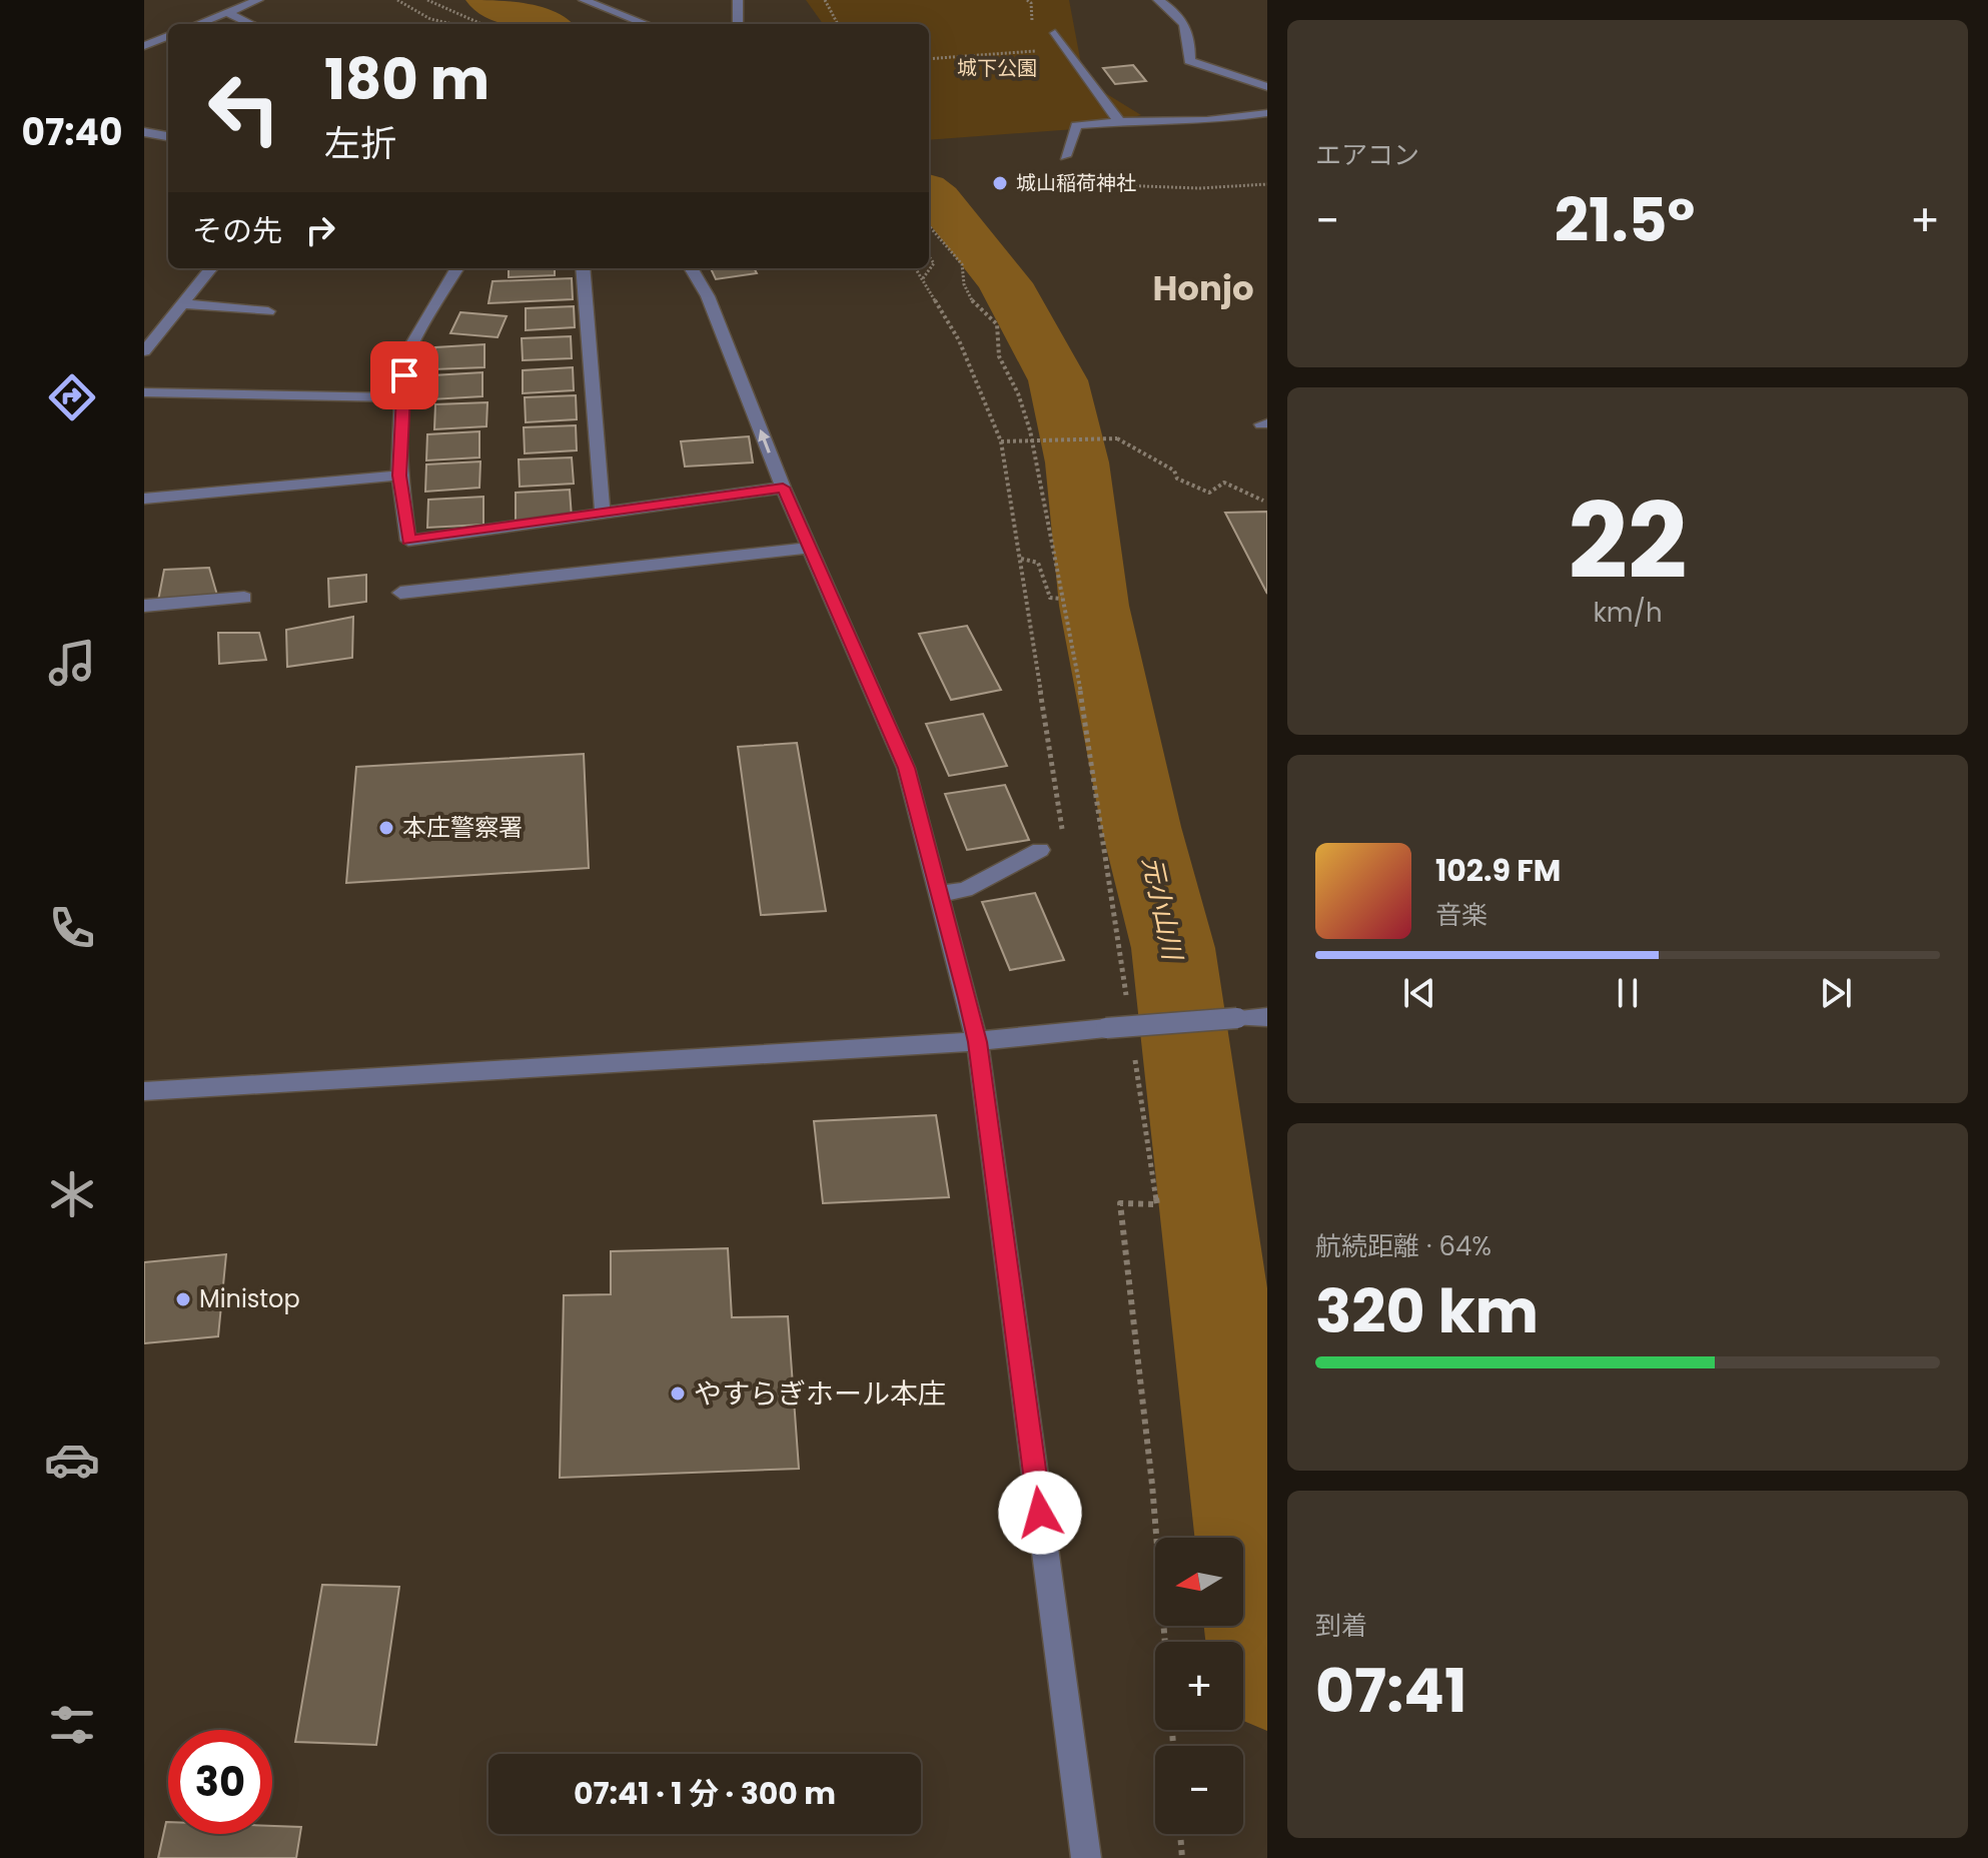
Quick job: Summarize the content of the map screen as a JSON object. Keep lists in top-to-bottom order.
{
  "districts": ["Honjo"],
  "water": ["元小山川"],
  "parks": ["城下公園"],
  "places": [
    "城山稲荷神社",
    "本庄警察署",
    "Ministop",
    "やすらぎホール本庄"
  ],
  "north": "left",
  "page": {
    "tabs": "07:40",
    "tile": [
      "エアコン",
      ["22", "km/h"],
      ["航続距離 · 64%", "320 km"],
      ["到着", "07:41"]
    ],
    "turn": ["180 m", "左折"],
    "heat": ["−", "21.5°", "+"],
    "then": "その先",
    "song": ["102.9 FM", "音楽"],
    "map_buttons": ["+", "−"],
    "limit": "30",
    "trip": "07:41 · 1 分 · 300 m"
  }
}
